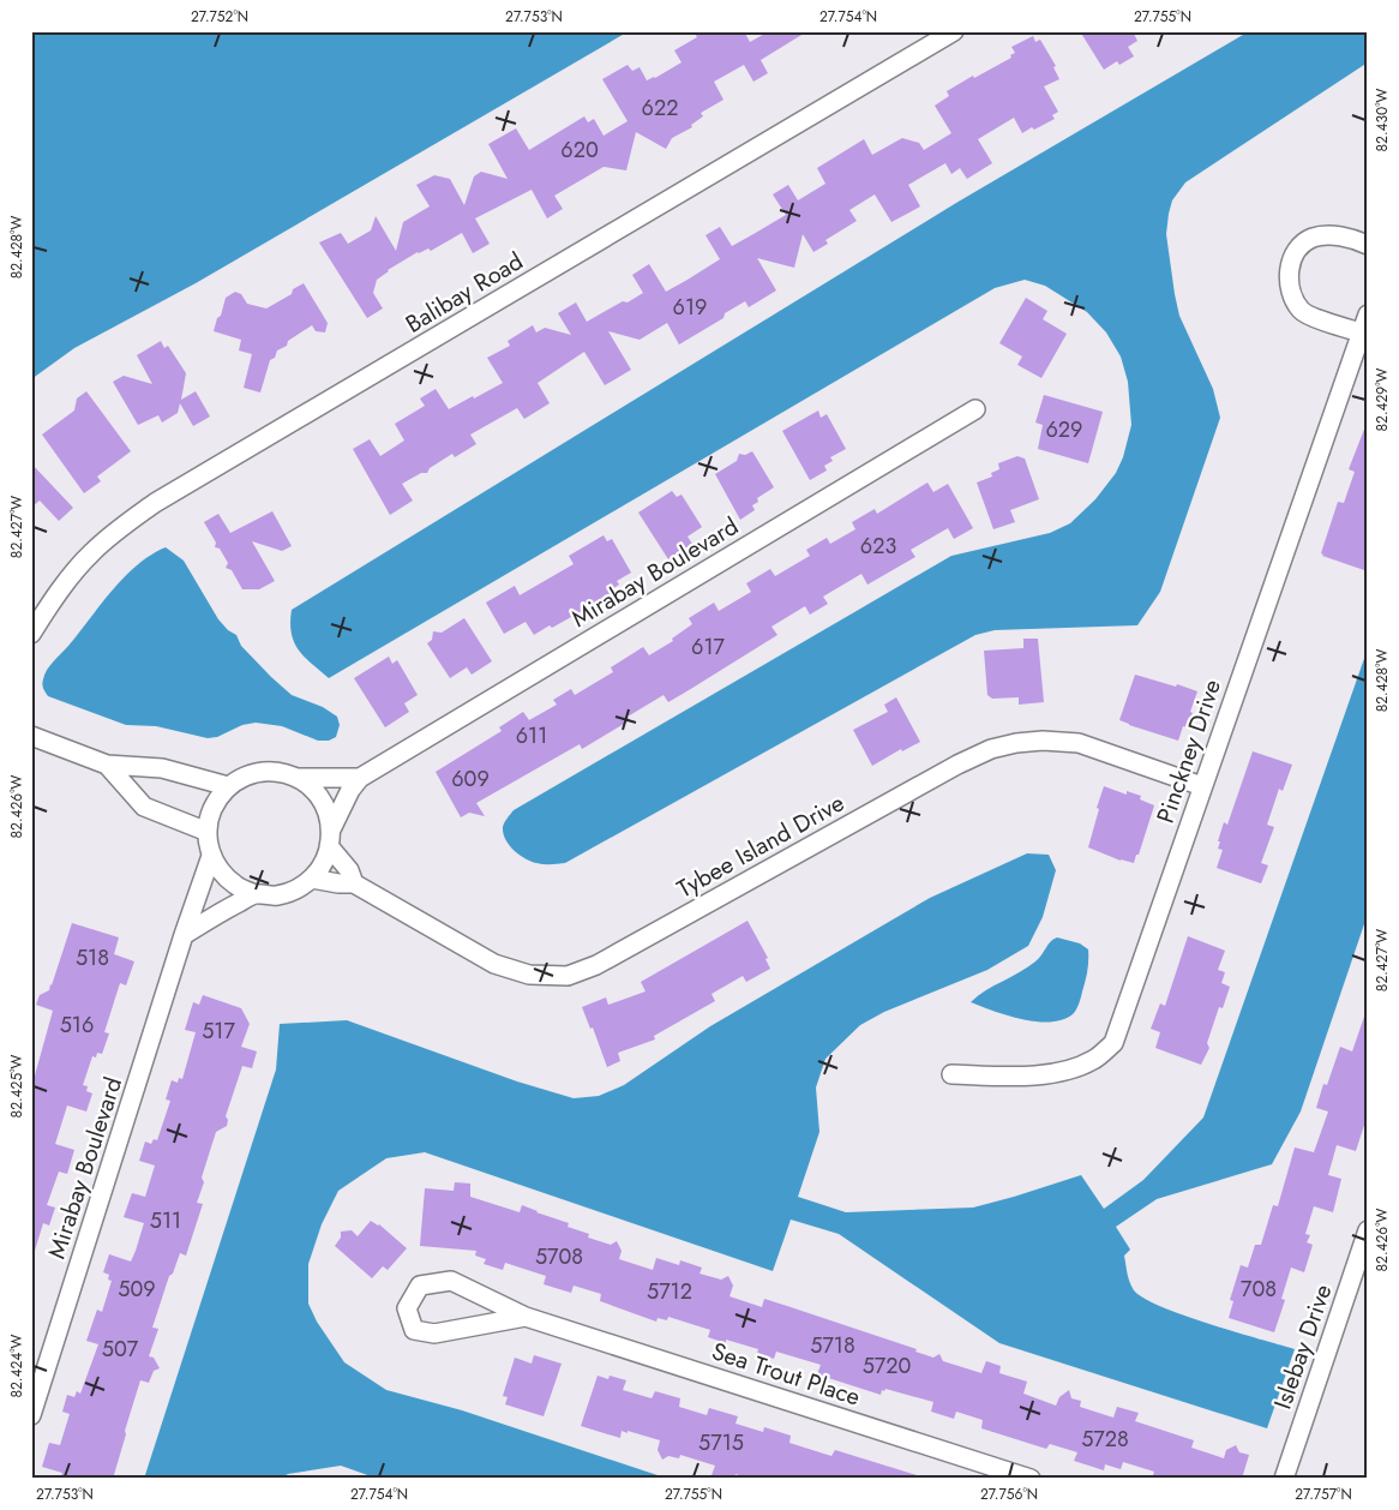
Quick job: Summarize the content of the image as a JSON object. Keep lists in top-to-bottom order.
{
  "streets": {
    "street": [
      "Balibay Road",
      "Mirabay Boulevard",
      "Pinckney Drive",
      "Tybee Island Drive",
      "Islebay Drive",
      "Sea Trout Place"
    ]
  },
  "crossings": [
    ["Mirabay Boulevard", "Tybee Island Drive"],
    ["Pinckney Drive", "Tybee Island Drive"]
  ],
  "house_numbers": [
    "622",
    "620",
    "619",
    "629",
    "623",
    "617",
    "611",
    "609",
    "518",
    "516",
    "517",
    "511",
    "5708",
    "509",
    "708",
    "5712",
    "5718",
    "507",
    "5720",
    "5728",
    "5715"
  ],
  "coordinates": [
    "27.752°N",
    "27.753°N",
    "27.754°N",
    "27.755°N",
    "82.430°W",
    "82.428°W",
    "82.429°W",
    "82.427°W",
    "82.426°W",
    "82.425°W",
    "82.424°W",
    "27.756°N",
    "27.757°N"
  ]
}
